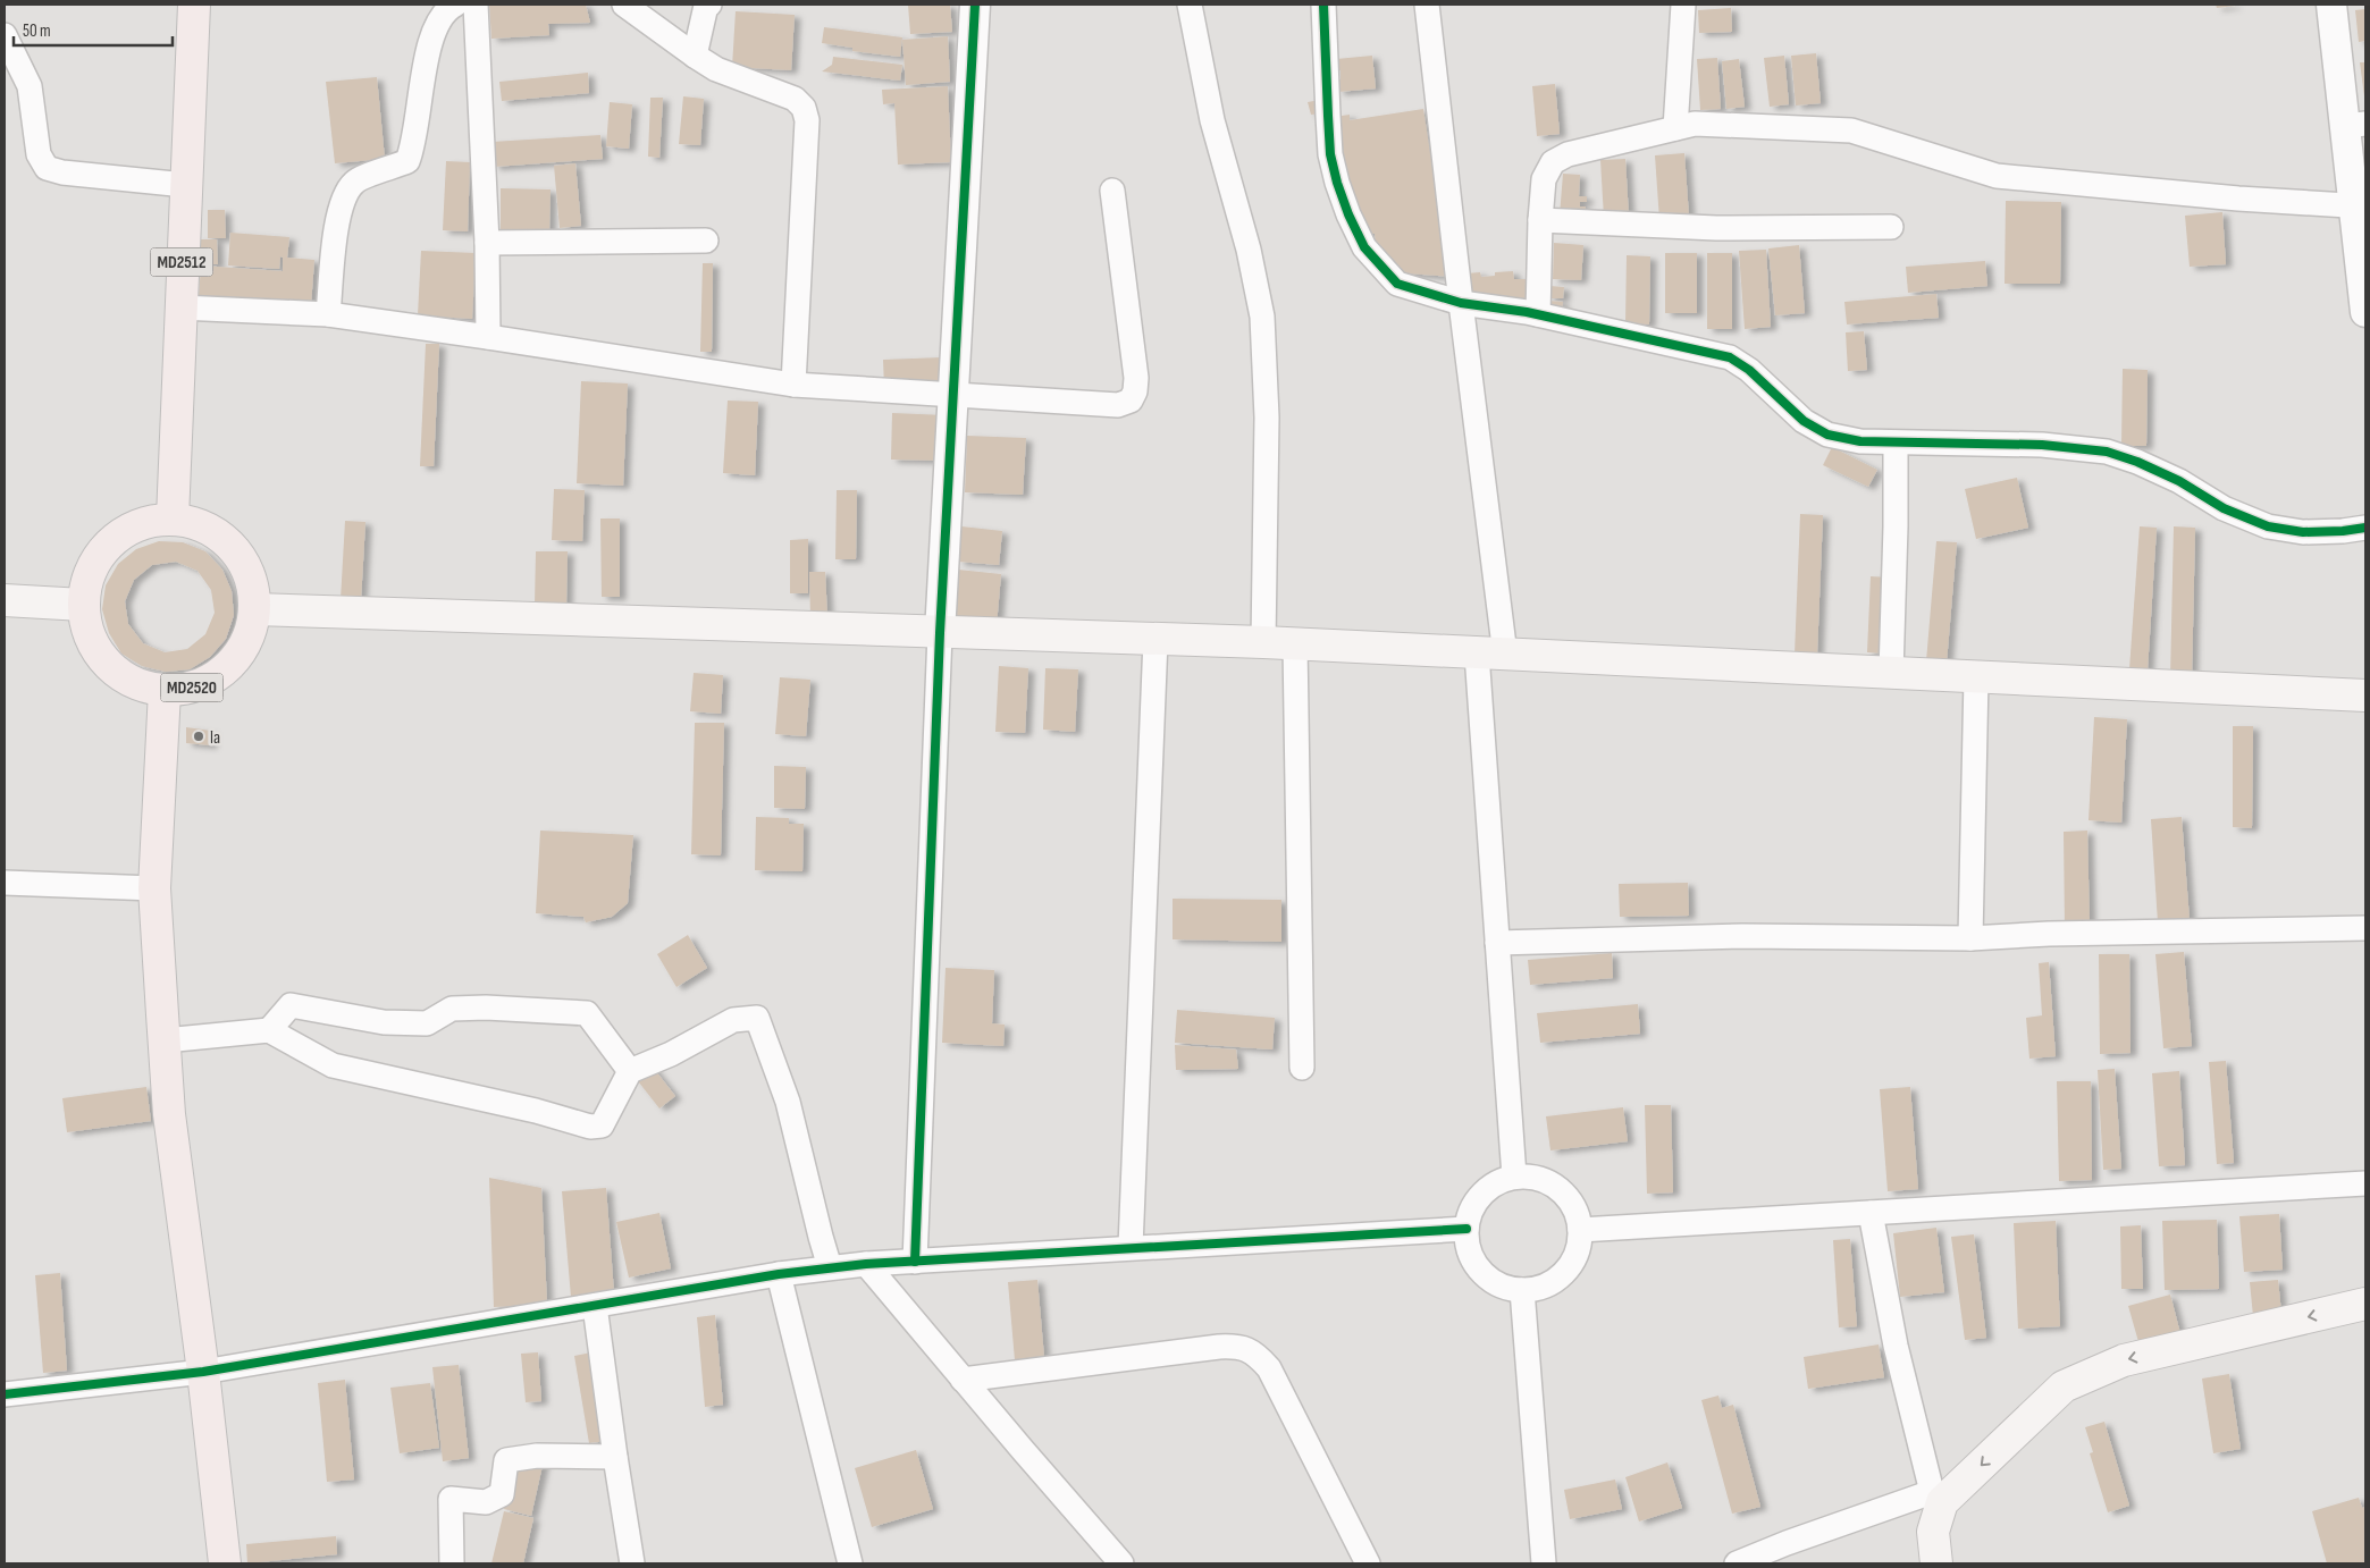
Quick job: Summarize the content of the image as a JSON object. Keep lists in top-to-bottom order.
{
  "streets": {
    "main road": ["MD2512", "MD2520"]
  },
  "crossings": [
    ["MD2512", "MD2520"]
  ],
  "places": ["la"],
  "scale_bar": "50 m"
}
